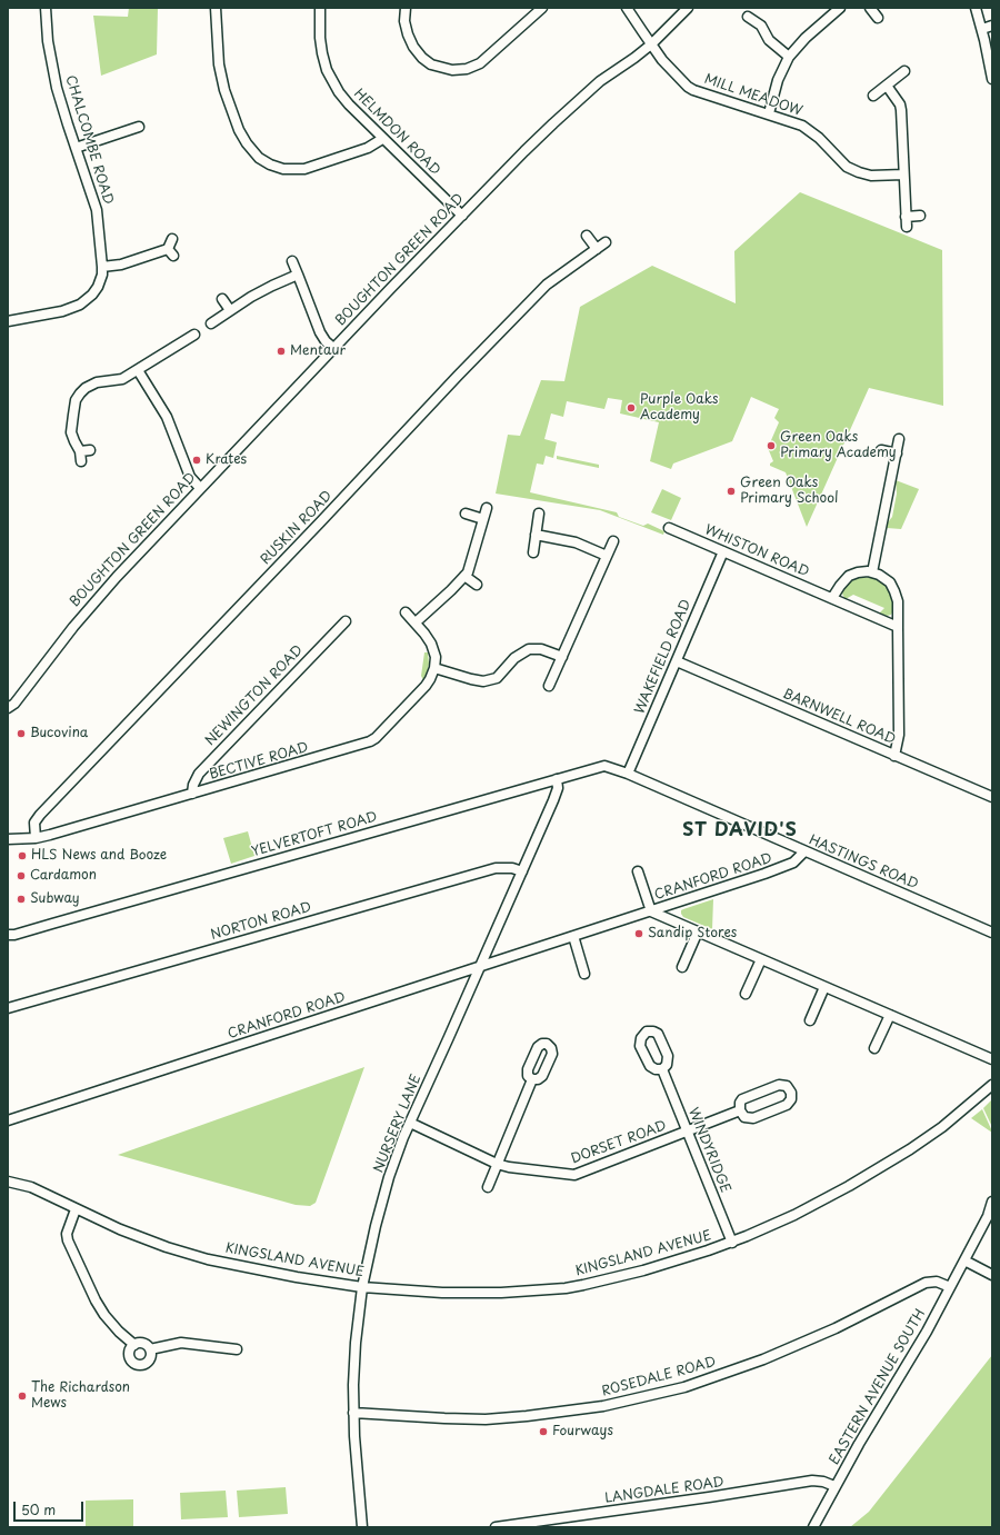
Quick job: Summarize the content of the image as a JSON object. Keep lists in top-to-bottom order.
{
  "streets": {
    "street": [
      "MILL MEADOW",
      "HELMDON ROAD",
      "CHALCOMBE ROAD",
      "BOUGHTON GREEN ROAD",
      "RUSKIN ROAD",
      "WHISTON ROAD",
      "WAKEFIELD ROAD",
      "NEWINGTON ROAD",
      "BARNWELL ROAD",
      "BECTIVE ROAD",
      "YELVERTOFT ROAD",
      "HASTINGS ROAD",
      "CRANFORD ROAD",
      "NORTON ROAD",
      "NURSERY LANE",
      "DORSET ROAD",
      "WINDYRIDGE",
      "KINGSLAND AVENUE",
      "ROSEDALE ROAD",
      "EASTERN AVENUE SOUTH",
      "LANGDALE ROAD"
    ]
  },
  "crossings": [
    ["MILL MEADOW", "BOUGHTON GREEN ROAD"],
    ["HELMDON ROAD", "BOUGHTON GREEN ROAD"],
    ["RUSKIN ROAD", "BECTIVE ROAD"],
    ["WHISTON ROAD", "WAKEFIELD ROAD"],
    ["WAKEFIELD ROAD", "BARNWELL ROAD"],
    ["WAKEFIELD ROAD", "YELVERTOFT ROAD"],
    ["WAKEFIELD ROAD", "HASTINGS ROAD"],
    ["NEWINGTON ROAD", "BECTIVE ROAD"],
    ["YELVERTOFT ROAD", "HASTINGS ROAD"],
    ["YELVERTOFT ROAD", "NURSERY LANE"],
    ["HASTINGS ROAD", "CRANFORD ROAD"],
    ["CRANFORD ROAD", "NURSERY LANE"],
    ["NORTON ROAD", "NURSERY LANE"],
    ["NURSERY LANE", "DORSET ROAD"],
    ["NURSERY LANE", "KINGSLAND AVENUE"],
    ["NURSERY LANE", "ROSEDALE ROAD"],
    ["DORSET ROAD", "WINDYRIDGE"],
    ["WINDYRIDGE", "KINGSLAND AVENUE"],
    ["ROSEDALE ROAD", "EASTERN AVENUE SOUTH"],
    ["EASTERN AVENUE SOUTH", "LANGDALE ROAD"]
  ],
  "districts": ["ST DAVID'S"],
  "places": [
    "Mentaur",
    "Purple Oaks Academy",
    "Green Oaks Primary Academy",
    "Krates",
    "Green Oaks Primary School",
    "Bucovina",
    "HLS News and Booze",
    "Cardamon",
    "Subway",
    "Sandip Stores",
    "The Richardson Mews",
    "Fourways"
  ],
  "scale_bar": "50 m"
}
